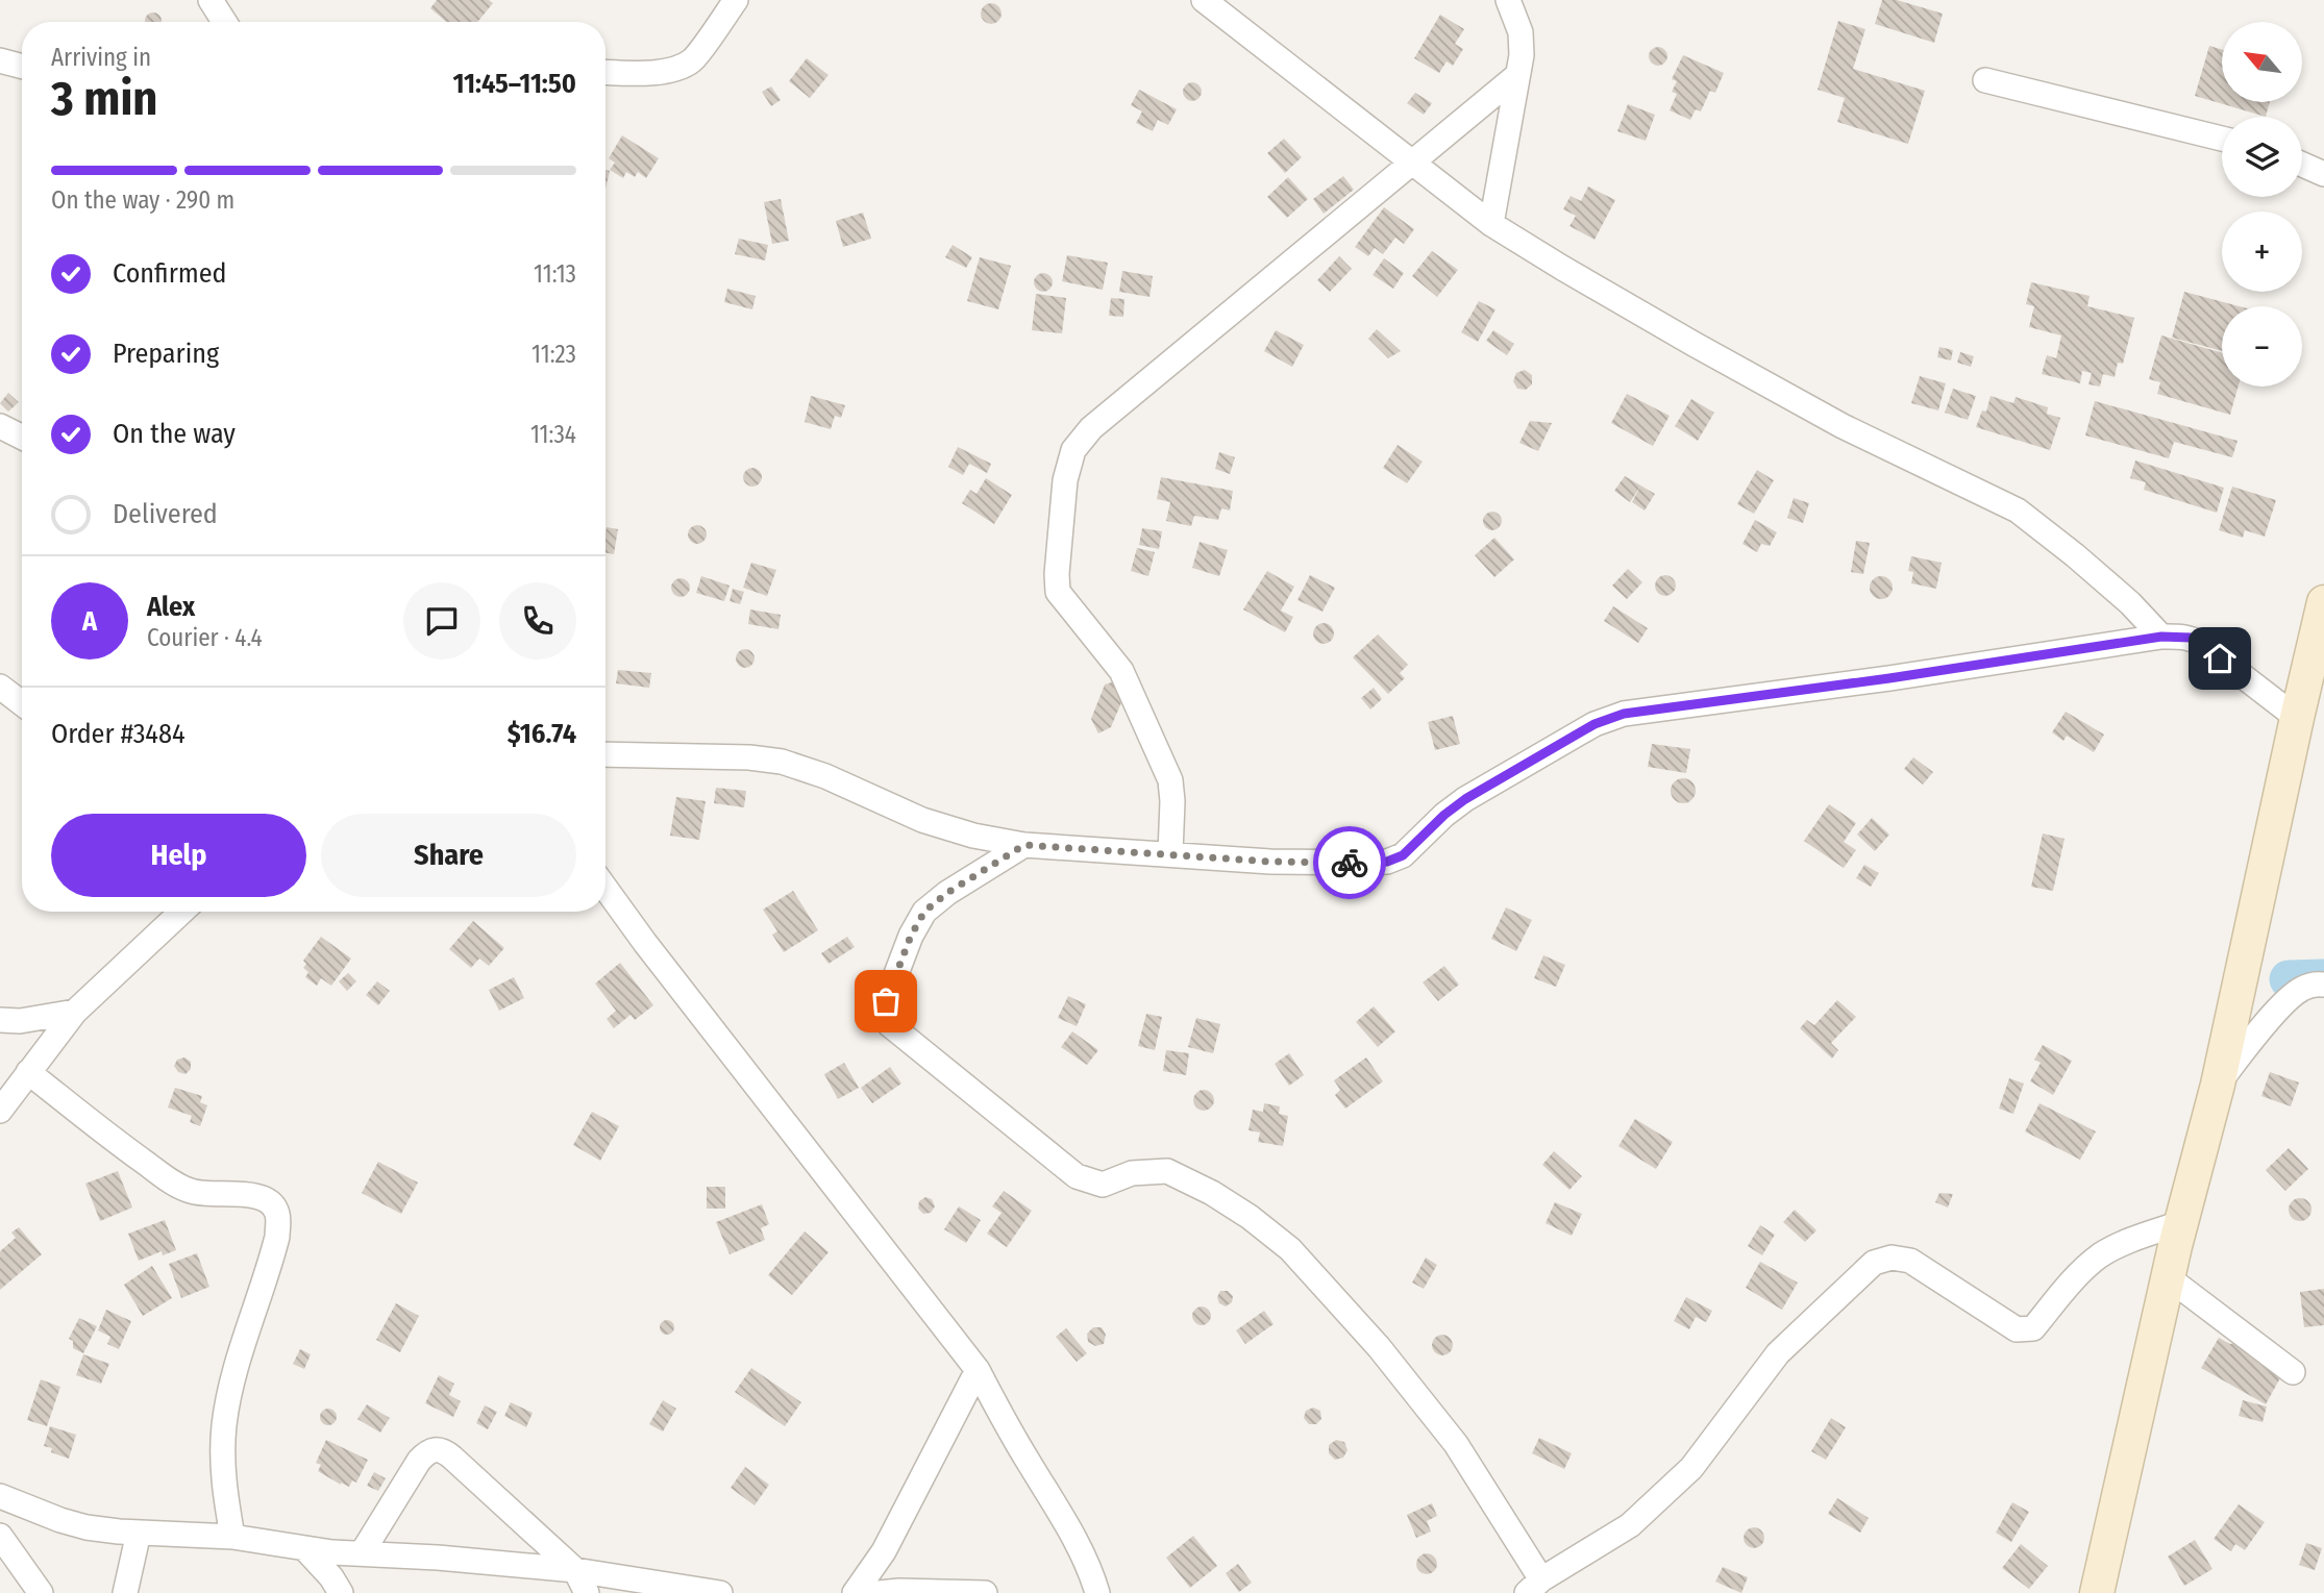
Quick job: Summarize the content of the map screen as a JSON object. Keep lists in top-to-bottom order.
{
  "north": "top left",
  "page": {
    "map_buttons": ["+", "−"],
    "heading": ["3 min", "Arriving in", "11:45–11:50"],
    "panel": [
      "Alex",
      "Courier · 4.4",
      "Order #3484",
      "$16.74"
    ],
    "bar": "On the way · 290 m",
    "list": [
      ["Confirmed", "11:13"],
      ["Preparing", "11:23"],
      ["On the way", "11:34"],
      "Delivered"
    ],
    "round": "A",
    "buttons": ["Help", "Share"]
  }
}
